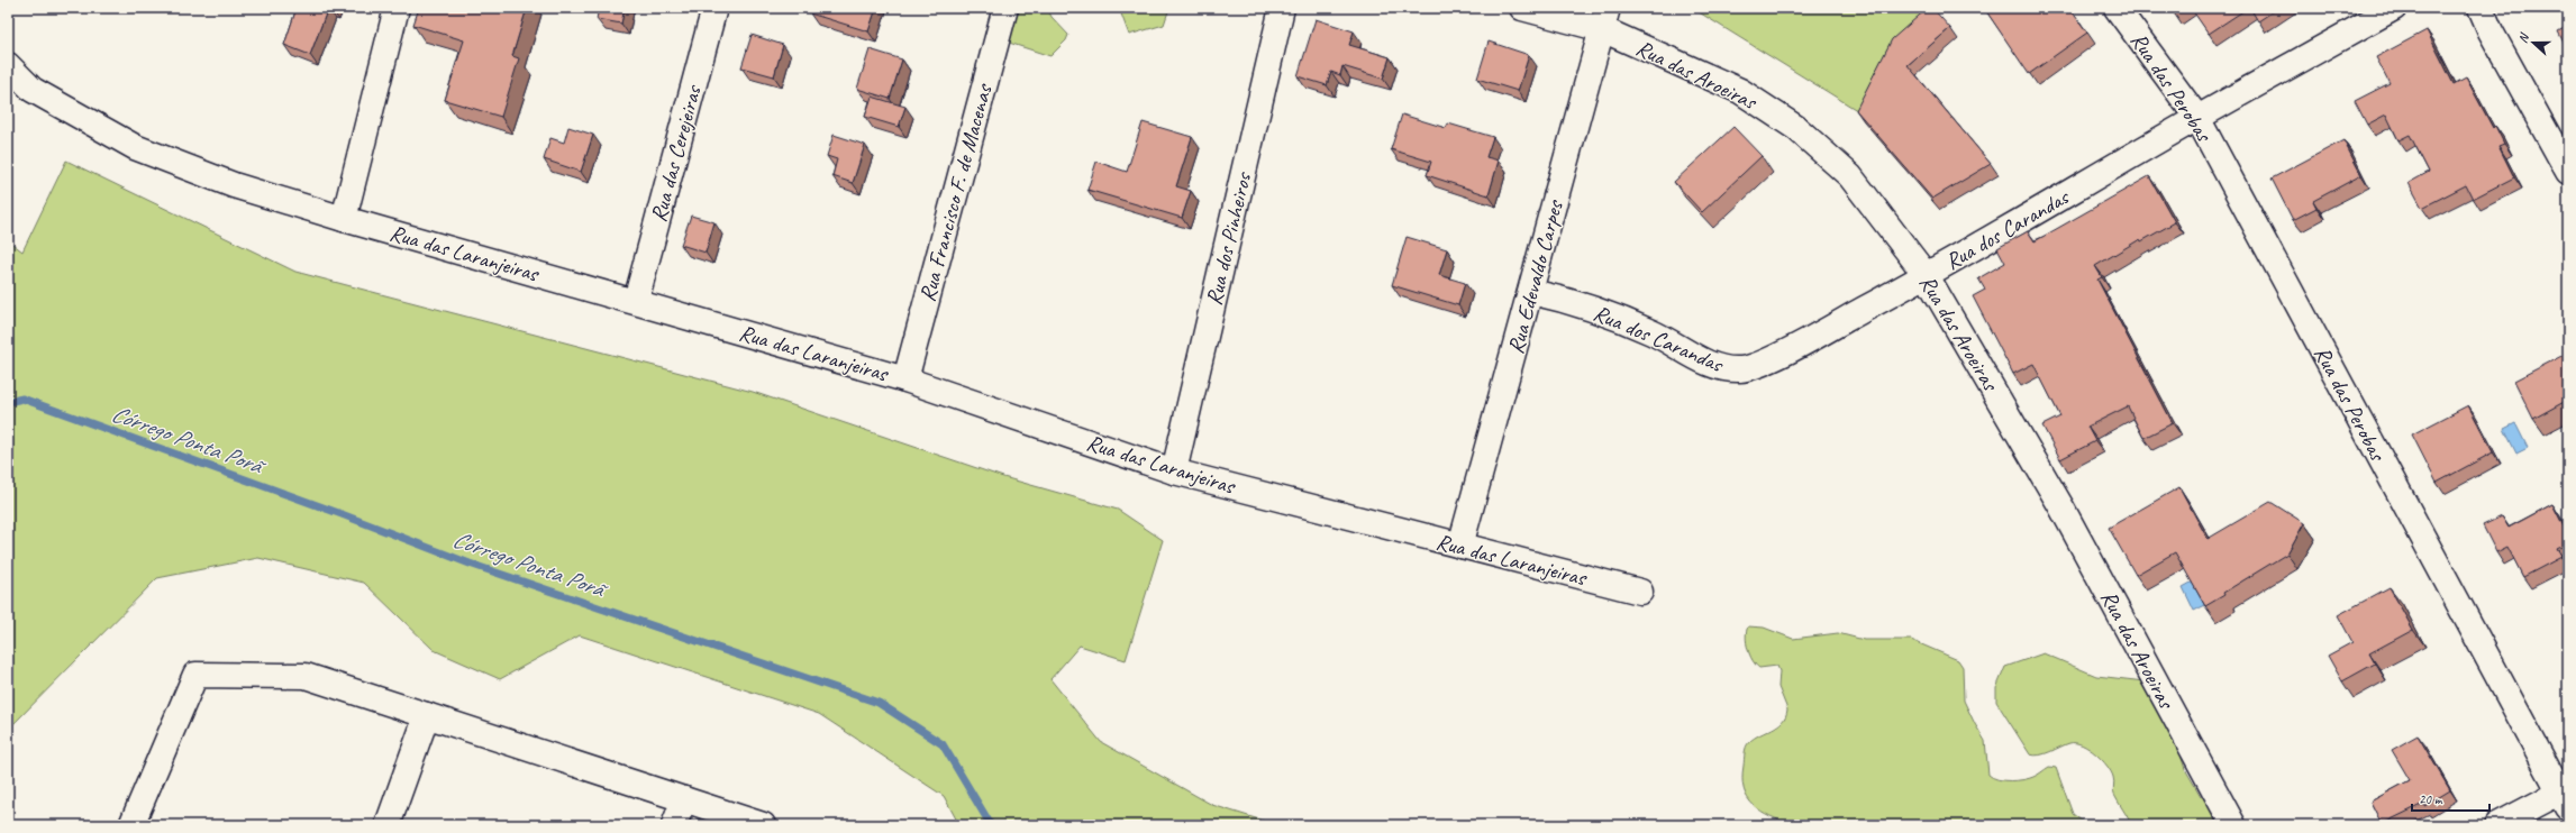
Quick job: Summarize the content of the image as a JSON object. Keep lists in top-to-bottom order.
{
  "streets": {
    "street": [
      "Rua das Aroeiras",
      "Rua das Perobas",
      "Rua das Cerejeiras",
      "Rua Francisco F. de Macenas",
      "Rua dos Carandas",
      "Rua dos Pinheiros",
      "Rua das Laranjeiras",
      "Rua Edevaldo Carpes"
    ]
  },
  "crossings": [
    ["Rua das Aroeiras", "Rua dos Carandas"],
    ["Rua das Aroeiras", "Rua Edevaldo Carpes"],
    ["Rua das Perobas", "Rua dos Carandas"],
    ["Rua das Cerejeiras", "Rua das Laranjeiras"],
    ["Rua Francisco F. de Macenas", "Rua das Laranjeiras"],
    ["Rua dos Carandas", "Rua Edevaldo Carpes"],
    ["Rua dos Pinheiros", "Rua das Laranjeiras"],
    ["Rua das Laranjeiras", "Rua Edevaldo Carpes"]
  ],
  "water": ["Córrego Ponta Porã"],
  "scale_bar": "20 m",
  "north": "left"
}
